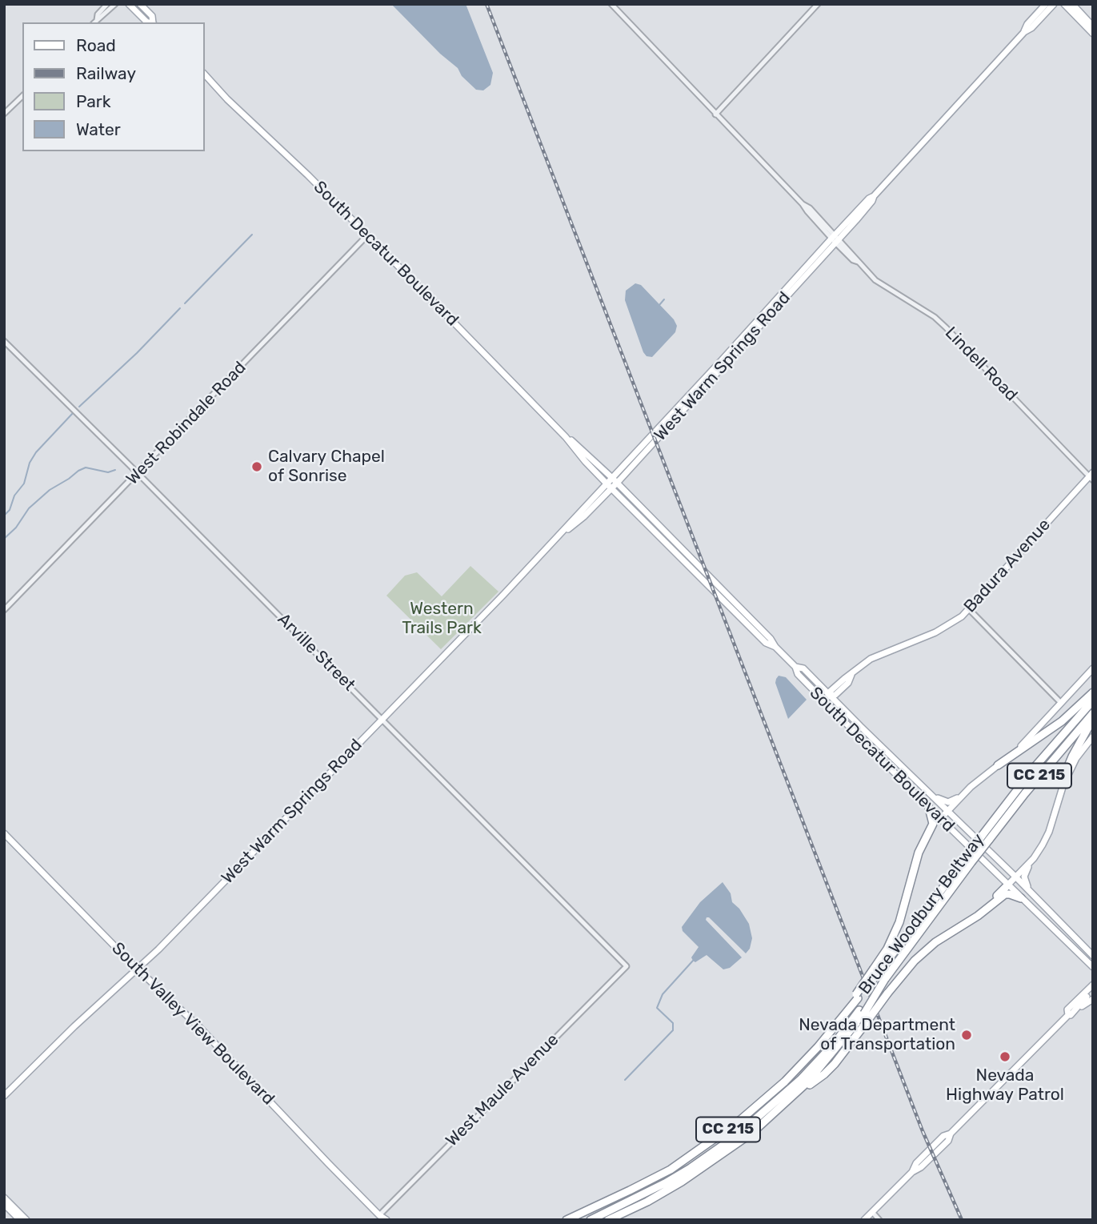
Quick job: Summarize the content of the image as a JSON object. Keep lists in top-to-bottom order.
{
  "streets": {
    "highway": ["CC 215", "Bruce Woodbury Beltway"],
    "main road": [
      "South Decatur Boulevard",
      "West Warm Springs Road",
      "Badura Avenue",
      "South Valley View Boulevard"
    ],
    "street": [
      "Lindell Road",
      "West Robindale Road",
      "Arville Street",
      "West Maule Avenue"
    ]
  },
  "crossings": [
    ["South Decatur Boulevard", "West Warm Springs Road"],
    ["South Decatur Boulevard", "West Robindale Road"],
    ["South Decatur Boulevard", "Badura Avenue"],
    ["Lindell Road", "West Warm Springs Road"],
    ["Lindell Road", "Badura Avenue"],
    ["West Warm Springs Road", "Arville Street"],
    ["West Warm Springs Road", "South Valley View Boulevard"],
    ["West Robindale Road", "Arville Street"],
    ["Arville Street", "West Maule Avenue"],
    ["CC 215", "Bruce Woodbury Beltway"],
    ["South Valley View Boulevard", "West Maule Avenue"]
  ],
  "parks": ["Western Trails Park"],
  "places": ["Calvary Chapel of Sonrise", "Nevada Department of Transportation", "Nevada Highway Patrol"],
  "legend": [
    "Road",
    "Railway",
    "Park",
    "Water"
  ]
}
